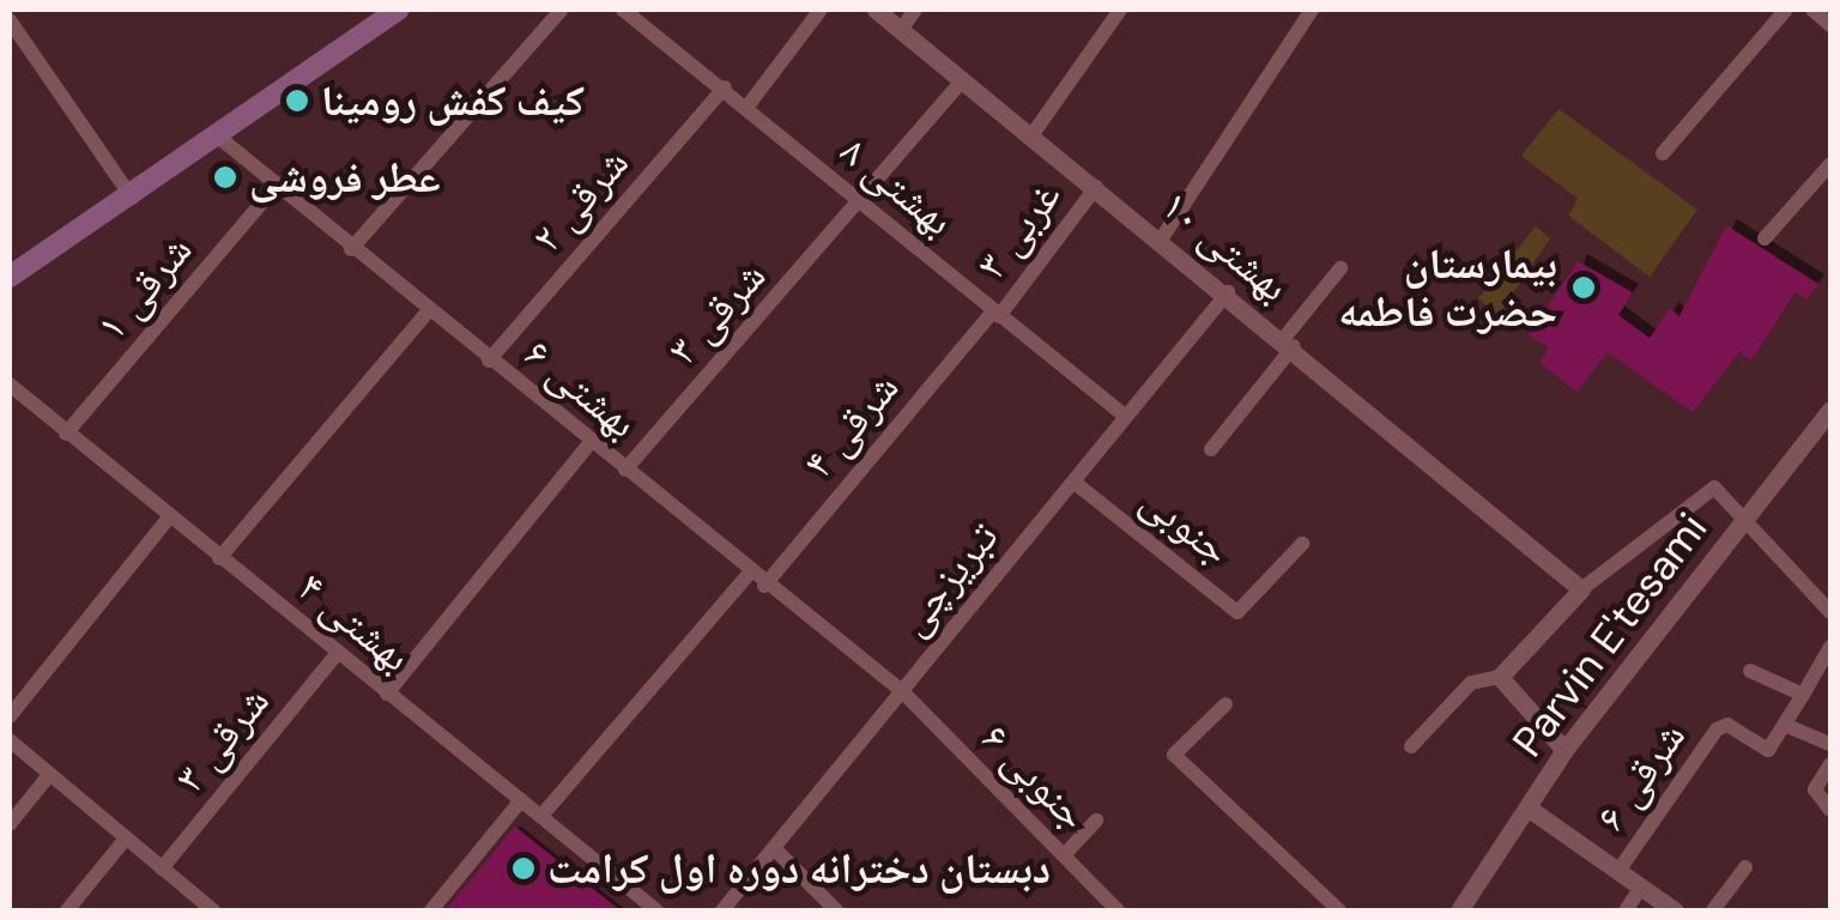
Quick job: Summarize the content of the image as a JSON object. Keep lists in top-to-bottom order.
{
  "streets": {
    "street": [
      "بهشتی ۸",
      "شرقی ۲",
      "غربی ۳",
      "بهشتی ۱۰",
      "شرقی ۱",
      "شرقی ۳",
      "بهشتی ۶",
      "شرقی ۴",
      "جنوبی",
      "تبریزچی",
      "بهشتی ۴",
      "Parvin E'tesami",
      "۳ شرقی",
      "جنوبی ۶",
      "شرقی ۶"
    ]
  },
  "crossings": [
    ["بهشتی ۸", "شرقی ۲"],
    ["بهشتی ۸", "غربی ۳"],
    ["بهشتی ۸", "شرقی ۳"],
    ["بهشتی ۸", "شرقی ۴"],
    ["بهشتی ۸", "تبریزچی"],
    ["شرقی ۲", "بهشتی ۶"],
    ["غربی ۳", "بهشتی ۱۰"],
    ["غربی ۳", "شرقی ۴"],
    ["بهشتی ۱۰", "شرقی ۳"],
    ["بهشتی ۱۰", "تبریزچی"],
    ["شرقی ۱", "بهشتی ۶"],
    ["شرقی ۱", "بهشتی ۴"],
    ["شرقی ۳", "بهشتی ۶"],
    ["بهشتی ۶", "شرقی ۴"],
    ["بهشتی ۶", "تبریزچی"],
    ["بهشتی ۶", "جنوبی ۶"],
    ["جنوبی", "تبریزچی"],
    ["تبریزچی", "جنوبی ۶"],
    ["بهشتی ۴", "۳ شرقی"]
  ],
  "places": [
    "کیف کفش رومینا",
    "عطر فروشی",
    "بیمارستان حضرت فاطمه",
    "دبستان دخترانه دوره اول کرامت"
  ]
}
